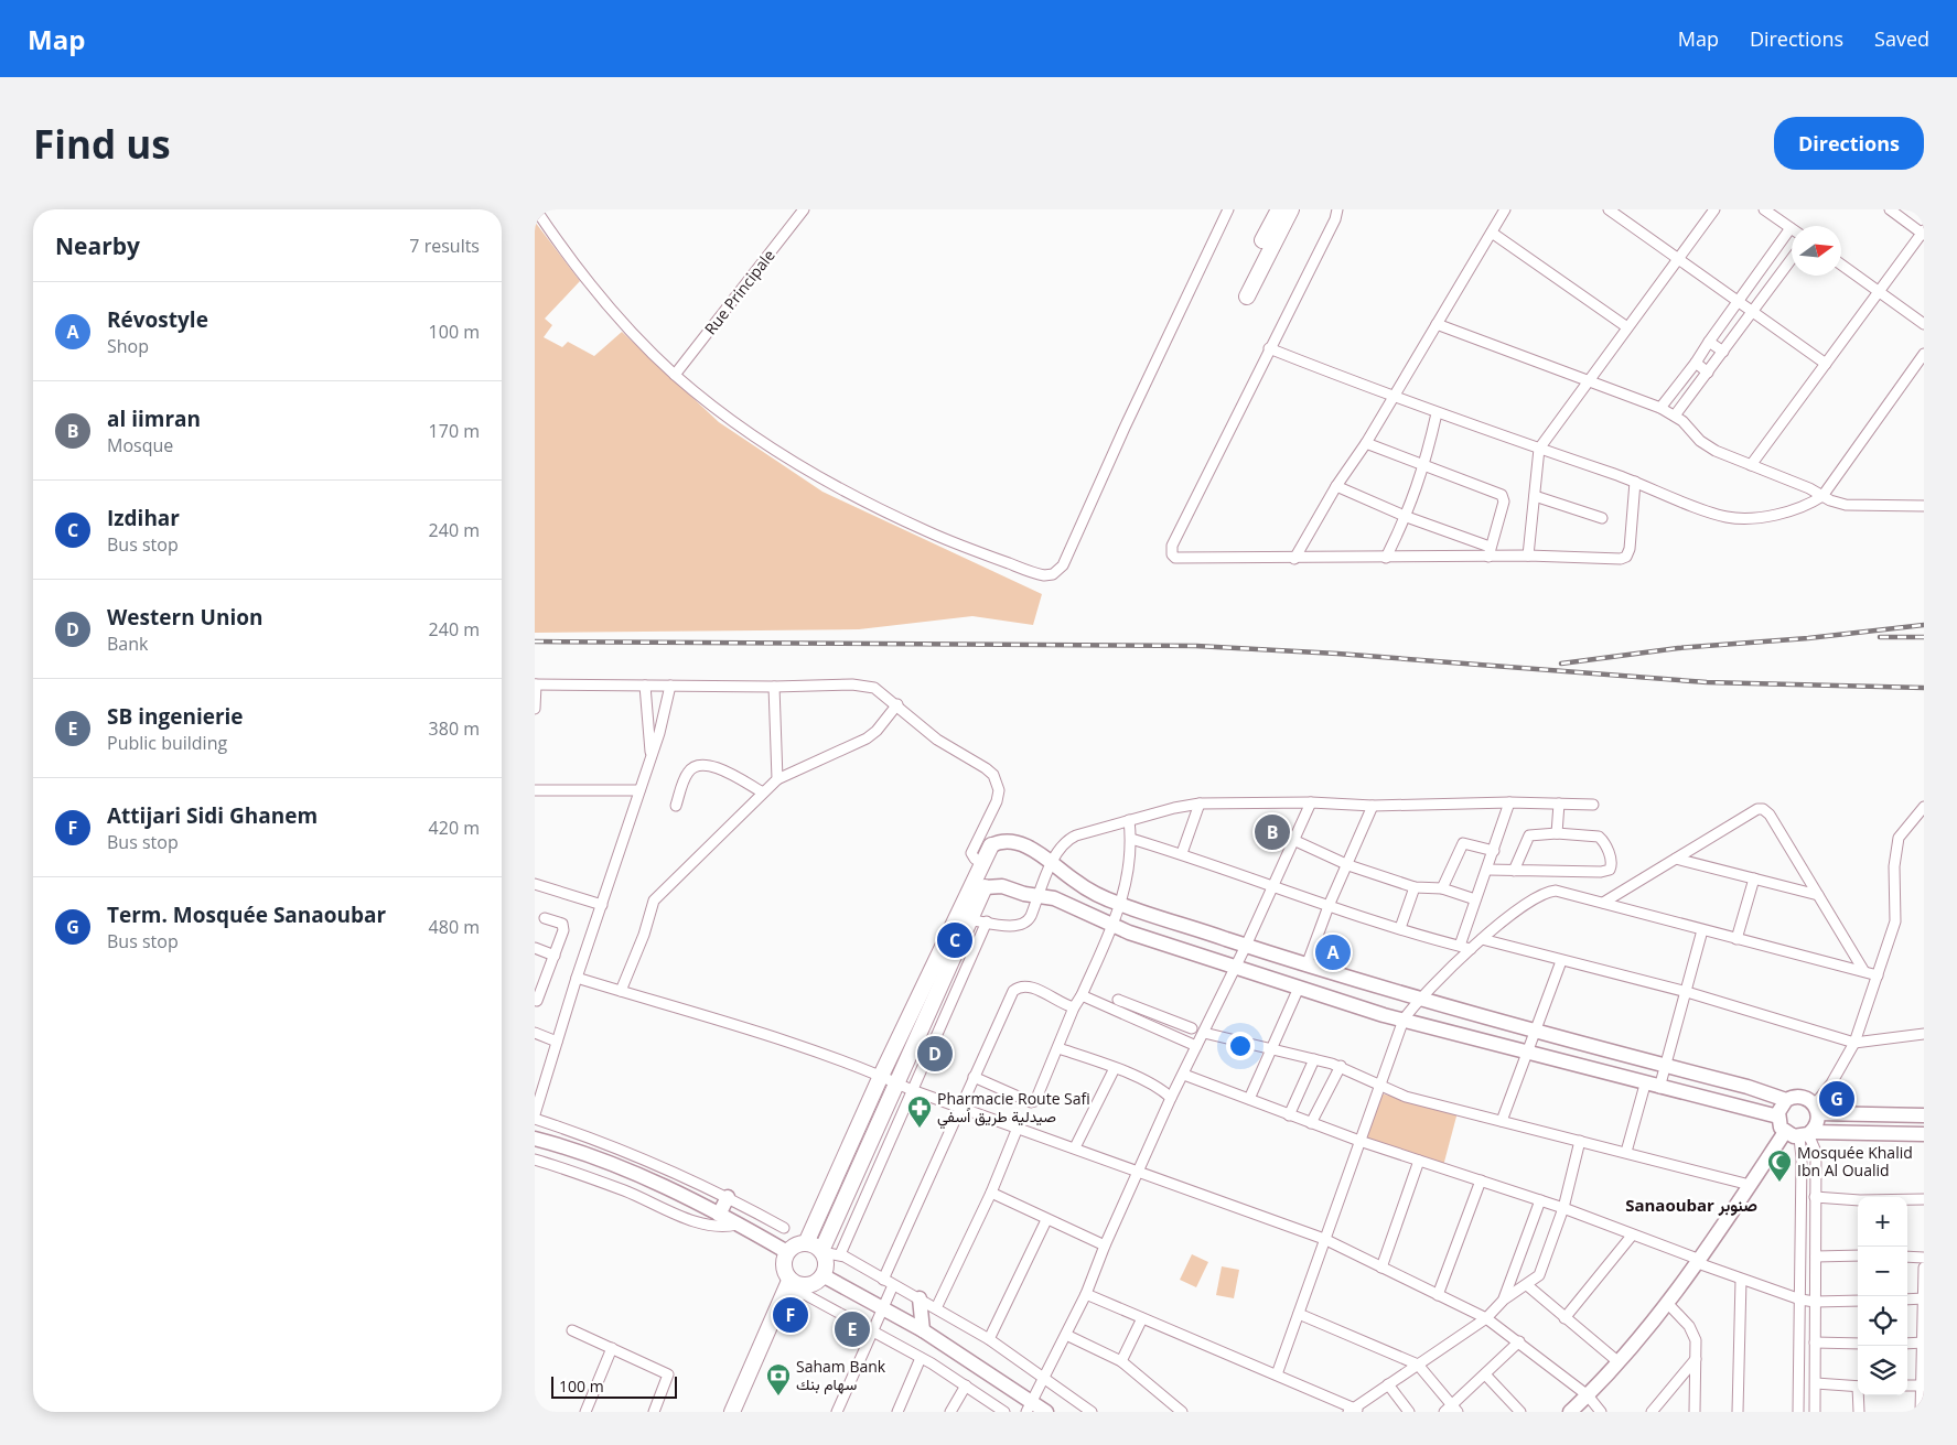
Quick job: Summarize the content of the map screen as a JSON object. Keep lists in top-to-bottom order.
{
  "streets": {
    "street": ["Rue Principale"]
  },
  "districts": ["Sanaoubar صنوبر"],
  "places": {
    "pharmacy": ["Pharmacie Route Safi صيدلية طريق اًسفي"],
    "mosque": ["Mosquée Khalid Ibn Al Oualid"],
    "bank": ["Saham Bank سهام بنك"]
  },
  "scale_bar": "100 m",
  "north": "right",
  "page": {
    "header": "Map",
    "nav": ["Map", "Directions", "Saved"],
    "buttons": "Directions",
    "title": "Find us",
    "heading": ["Nearby", "7 results"],
    "list": [
      {
        "mark": "A",
        "name": "Révostyle",
        "note": "Shop",
        "value": "100 m"
      },
      {
        "mark": "B",
        "name": "al iimran",
        "note": "Mosque",
        "value": "170 m"
      },
      {
        "mark": "C",
        "name": "Izdihar",
        "note": "Bus stop",
        "value": "240 m"
      },
      {
        "mark": "D",
        "name": "Western Union",
        "note": "Bank",
        "value": "240 m"
      },
      {
        "mark": "E",
        "name": "SB ingenierie",
        "note": "Public building",
        "value": "380 m"
      },
      {
        "mark": "F",
        "name": "Attijari Sidi Ghanem",
        "note": "Bus stop",
        "value": "420 m"
      },
      {
        "mark": "G",
        "name": "Term. Mosquée Sanaoubar",
        "note": "Bus stop",
        "value": "480 m"
      }
    ],
    "pins": [
      "B",
      "C",
      "A",
      "D",
      "G",
      "F",
      "E"
    ],
    "map_buttons": ["+", "−"],
    "scale": "100 m"
  }
}
